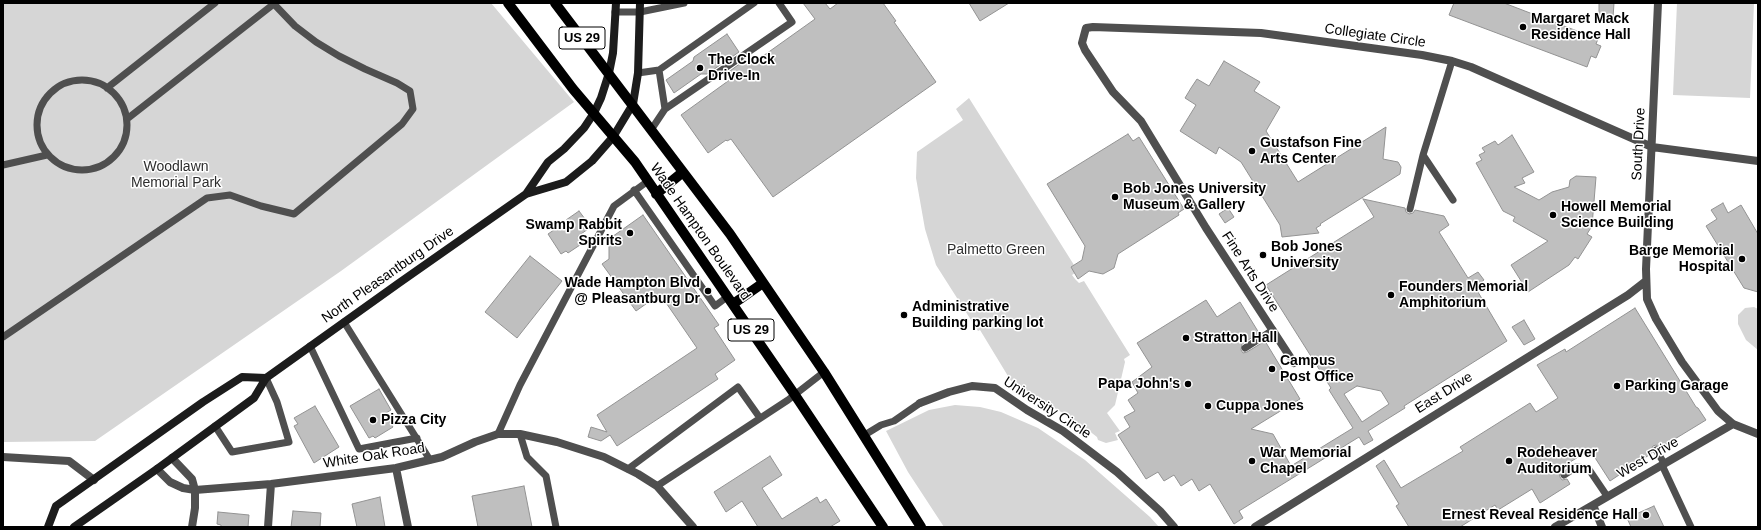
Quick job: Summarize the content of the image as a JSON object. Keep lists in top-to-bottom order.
{
  "streets": {
    "main road": ["US 29", "Wade Hampton Boulevard", "North Pleasantburg Drive"],
    "street": [
      "Collegiate Circle",
      "South Drive",
      "Fine Arts Drive",
      "East Drive",
      "University Circle",
      "White Oak Road",
      "West Drive"
    ]
  },
  "crossings": [
    ["Collegiate Circle", "South Drive"],
    ["Collegiate Circle", "Fine Arts Drive"],
    ["South Drive", "East Drive"],
    ["South Drive", "West Drive"],
    ["Wade Hampton Boulevard", "North Pleasantburg Drive"],
    ["Wade Hampton Boulevard", "University Circle"],
    ["North Pleasantburg Drive", "White Oak Road"]
  ],
  "parks": ["Woodlawn Memorial Park", "Palmetto Green"],
  "places": [
    "Margaret Mack Residence Hall",
    "The Clock Drive-In",
    "Gustafson Fine Arts Center",
    "Bob Jones University Museum & Gallery",
    "Howell Memorial Science Building",
    "Swamp Rabbit Spirits",
    "Bob Jones University",
    "Barge Memorial Hospital",
    "Wade Hampton Blvd @ Pleasantburg Dr",
    "Founders Memorial Amphitorium",
    "Administrative Building parking lot",
    "Stratton Hall",
    "Campus Post Office",
    "Papa John's",
    "Parking Garage",
    "Cuppa Jones",
    "Pizza City",
    "War Memorial Chapel",
    "Rodeheaver Auditorium",
    "Ernest Reveal Residence Hall"
  ]
}
